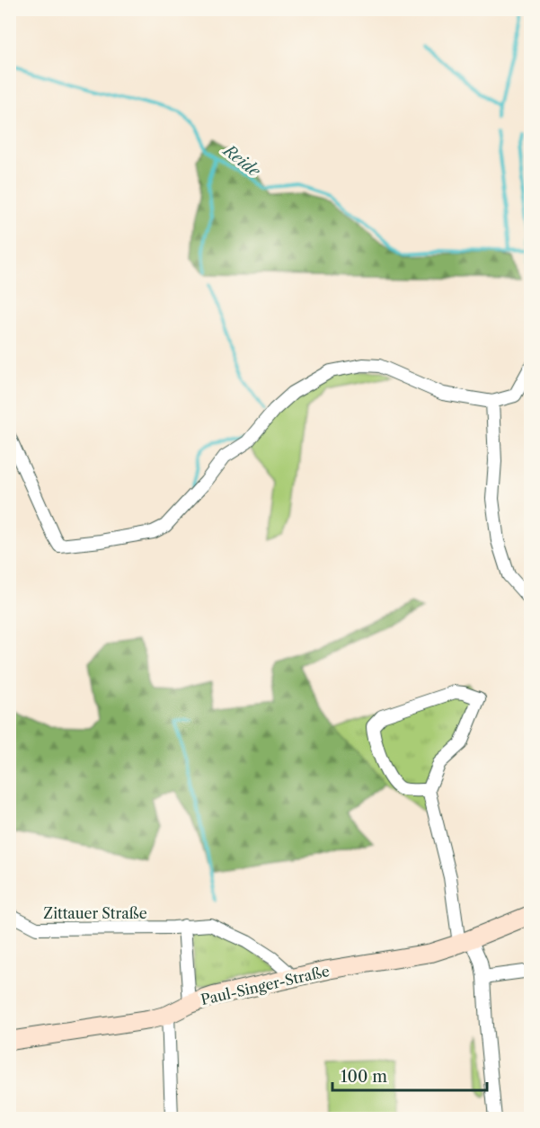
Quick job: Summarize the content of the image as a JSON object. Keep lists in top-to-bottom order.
{
  "streets": {
    "street": ["Zittauer Straße", "Paul-Singer-Straße"]
  },
  "crossings": [
    ["Zittauer Straße", "Paul-Singer-Straße"]
  ],
  "water": ["Reide"],
  "scale_bar": "100 m"
}
